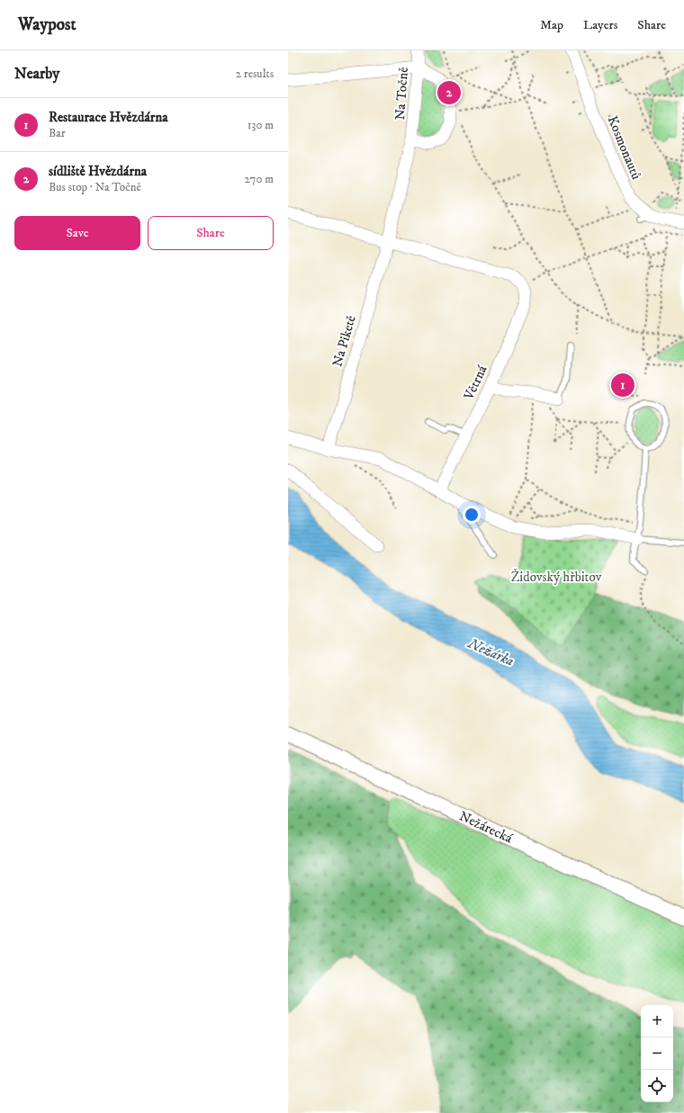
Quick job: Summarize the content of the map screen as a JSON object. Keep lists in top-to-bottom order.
{
  "streets": {
    "street": [
      "Na Točně",
      "Kosmonautů",
      "Na Piketě",
      "Větrná",
      "Nežárecká"
    ]
  },
  "crossings": [
    ["Na Točně", "Na Piketě"]
  ],
  "water": ["Nežárka"],
  "parks": ["Židovský hřbitov"],
  "page": {
    "header": "Waypost",
    "nav": ["Map", "Layers", "Share"],
    "heading": ["Nearby", "2 results"],
    "pins": ["2", "1"],
    "list": [
      {
        "mark": "1",
        "name": "Restaurace Hvězdárna",
        "note": "Bar",
        "value": "130 m"
      },
      {
        "mark": "2",
        "name": "sídliště Hvězdárna",
        "note": "Bus stop · Na Točně",
        "value": "270 m"
      }
    ],
    "buttons": ["Save", "Share"],
    "map_buttons": ["+", "−"]
  }
}
